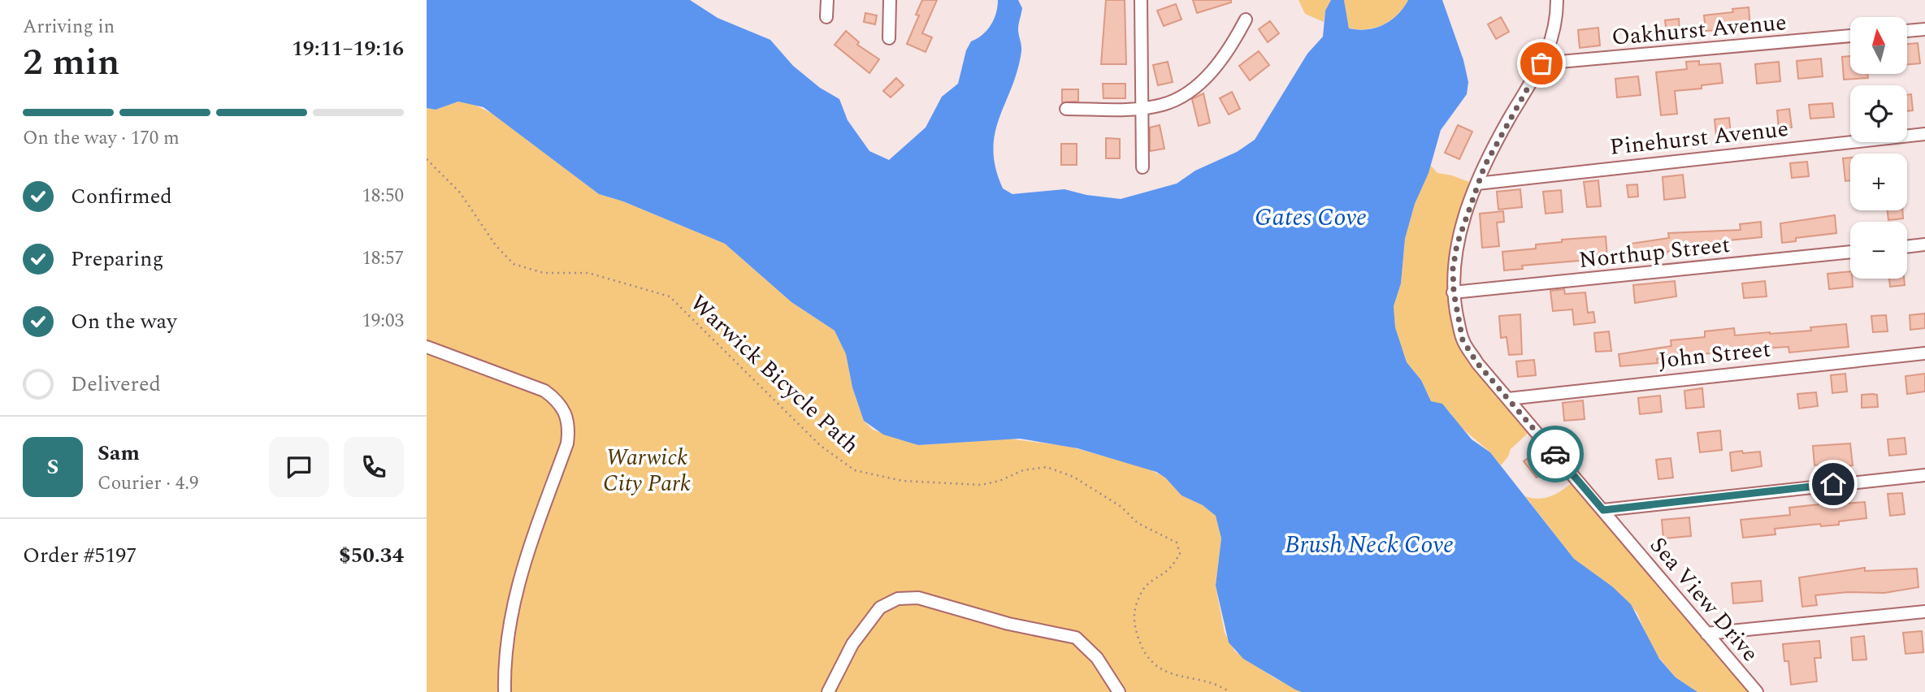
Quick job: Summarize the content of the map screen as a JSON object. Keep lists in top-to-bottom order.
{
  "streets": {
    "street": [
      "Oakhurst Avenue",
      "Pinehurst Avenue",
      "Northup Street",
      "John Street",
      "Sea View Drive"
    ],
    "path": ["Warwick Bicycle Path"]
  },
  "crossings": [
    ["Oakhurst Avenue", "Sea View Drive"],
    ["Pinehurst Avenue", "Sea View Drive"],
    ["Northup Street", "Sea View Drive"],
    ["John Street", "Sea View Drive"]
  ],
  "water": ["Gates Cove", "Brush Neck Cove"],
  "parks": ["Warwick City Park"],
  "north": "top",
  "page": {
    "heading": ["2 min", "Arriving in", "19:11–19:16"],
    "panel": [
      "Sam",
      "Courier · 4.9",
      "Order #5197",
      "$50.34"
    ],
    "map_buttons": ["+", "−"],
    "bar": "On the way · 170 m",
    "list": [
      ["Confirmed", "18:50"],
      ["Preparing", "18:57"],
      ["On the way", "19:03"],
      "Delivered"
    ],
    "round": "S"
  }
}
